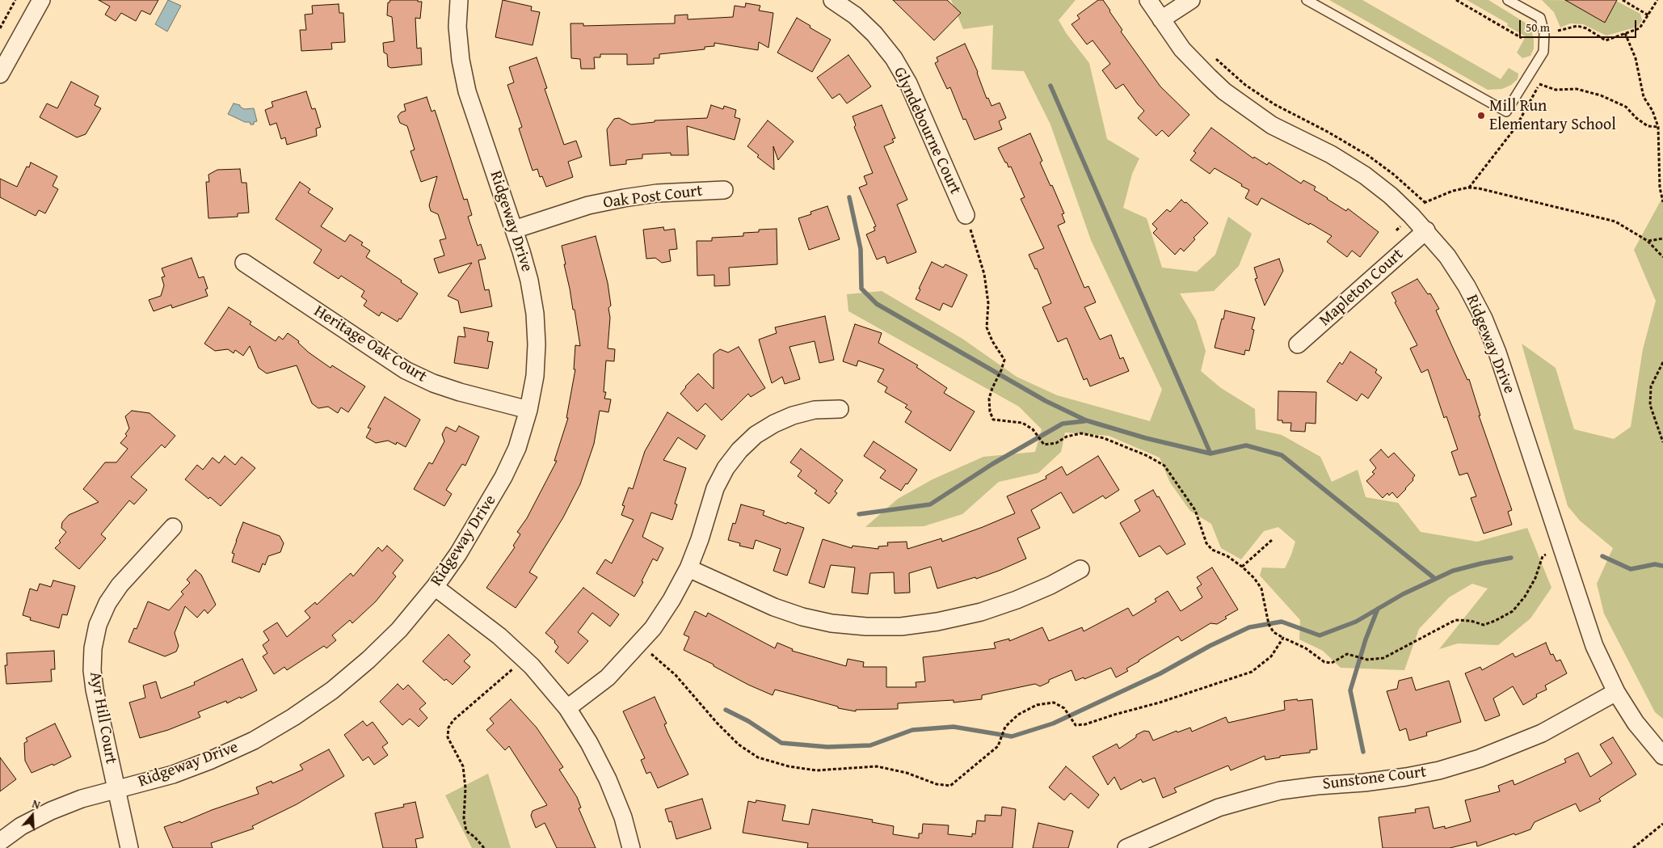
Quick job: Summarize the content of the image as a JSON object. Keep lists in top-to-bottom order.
{
  "streets": {
    "street": [
      "Glyndebourne Court",
      "Oak Post Court",
      "Ridgeway Drive",
      "Mapleton Court",
      "Heritage Oak Court",
      "Ayr Hill Court",
      "Sunstone Court"
    ]
  },
  "crossings": [
    ["Oak Post Court", "Ridgeway Drive"],
    ["Ridgeway Drive", "Mapleton Court"],
    ["Ridgeway Drive", "Heritage Oak Court"],
    ["Ridgeway Drive", "Ayr Hill Court"],
    ["Ridgeway Drive", "Sunstone Court"]
  ],
  "places": ["Mill Run Elementary School"],
  "scale_bar": "50 m",
  "north": "top"
}
